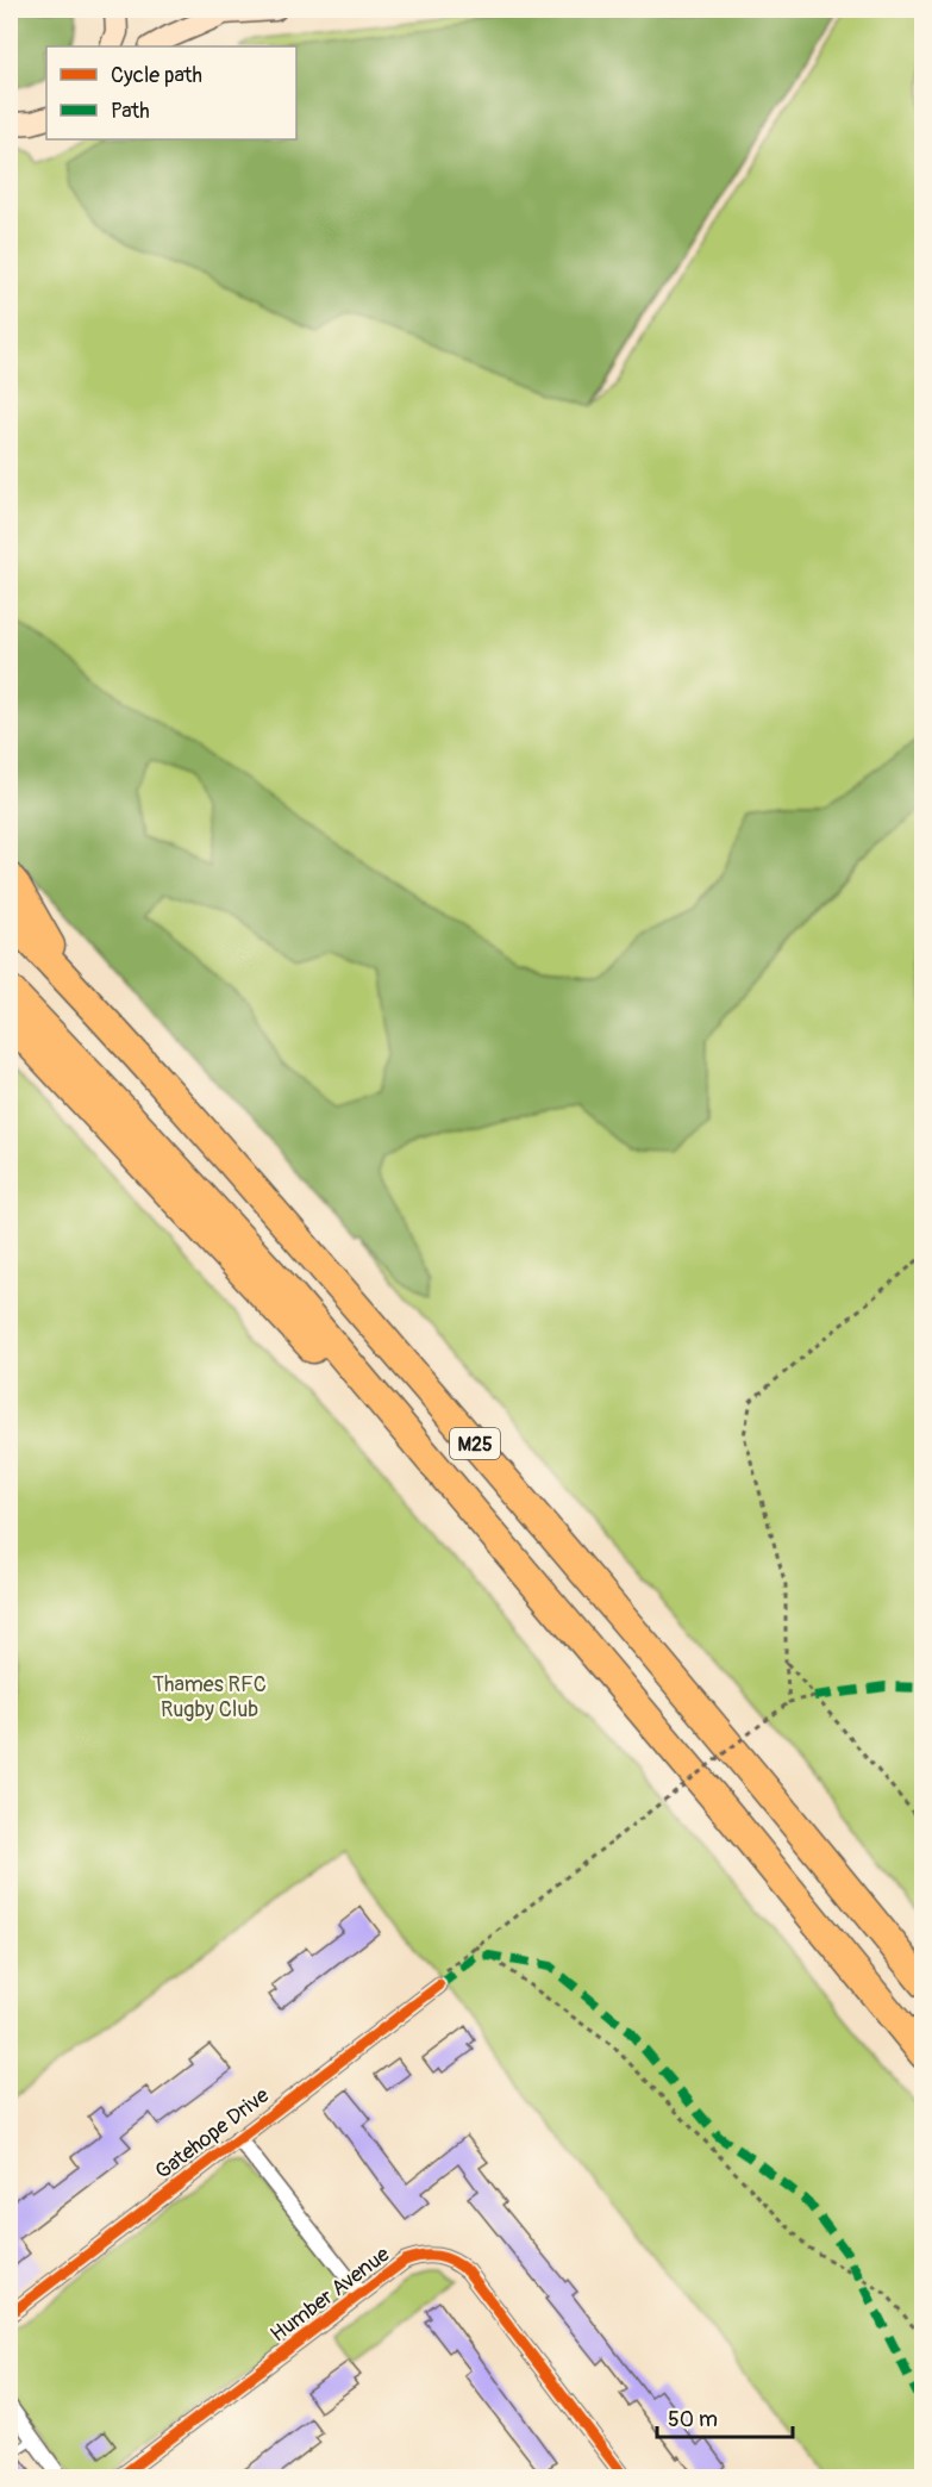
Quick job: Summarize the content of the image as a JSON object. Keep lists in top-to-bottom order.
{
  "streets": {
    "highway": ["M25"],
    "street": ["Gatehope Drive", "Humber Avenue"]
  },
  "crossings": [
    ["Gatehope Drive", "Humber Avenue"]
  ],
  "parks": ["Thames RFC Rugby Club"],
  "legend": ["Cycle path", "Path"],
  "scale_bar": "50 m"
}
